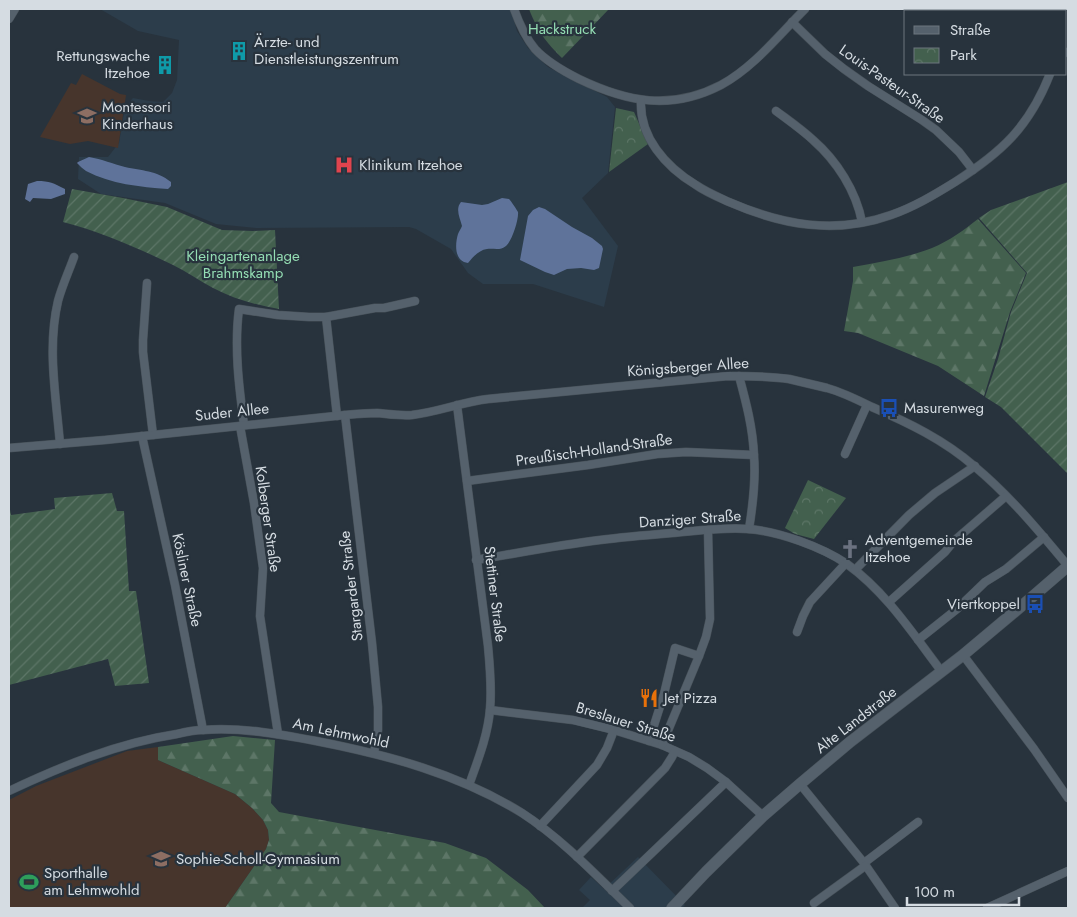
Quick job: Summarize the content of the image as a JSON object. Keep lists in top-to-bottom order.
{
  "streets": {
    "street": [
      "Louis-Pasteur-Straße",
      "Königsberger Allee",
      "Suder Allee",
      "Preußisch-Holland-Straße",
      "Kolberger Straße",
      "Danziger Straße",
      "Kösliner Straße",
      "Stargarder Straße",
      "Stettiner Straße",
      "Alte Landstraße",
      "Breslauer Straße",
      "Am Lehmwohld"
    ]
  },
  "crossings": [
    ["Königsberger Allee", "Suder Allee"],
    ["Königsberger Allee", "Stettiner Straße"],
    ["Königsberger Allee", "Alte Landstraße"],
    ["Suder Allee", "Kolberger Straße"],
    ["Suder Allee", "Kösliner Straße"],
    ["Suder Allee", "Stargarder Straße"],
    ["Suder Allee", "Stettiner Straße"],
    ["Preußisch-Holland-Straße", "Stettiner Straße"],
    ["Kolberger Straße", "Stargarder Straße"],
    ["Kolberger Straße", "Am Lehmwohld"],
    ["Danziger Straße", "Stettiner Straße"],
    ["Danziger Straße", "Alte Landstraße"],
    ["Kösliner Straße", "Am Lehmwohld"],
    ["Stargarder Straße", "Am Lehmwohld"],
    ["Stettiner Straße", "Breslauer Straße"],
    ["Stettiner Straße", "Am Lehmwohld"],
    ["Alte Landstraße", "Breslauer Straße"]
  ],
  "parks": ["Hackstruck", "Kleingartenanlage Brahmskamp"],
  "places": {
    "building": ["Ärzte- und Dienstleistungszentrum", "Rettungswache Itzehoe"],
    "school or university": ["Montessori Kinderhaus", "Sophie-Scholl-Gymnasium"],
    "hospital": ["Klinikum Itzehoe"],
    "bus stop": ["Masurenweg", "Viertkoppel"],
    "church": ["Adventgemeinde Itzehoe"],
    "restaurant": ["Jet Pizza"],
    "sports": ["Sporthalle am Lehmwohld"]
  },
  "legend": ["Straße", "Park"],
  "scale_bar": "100 m"
}
